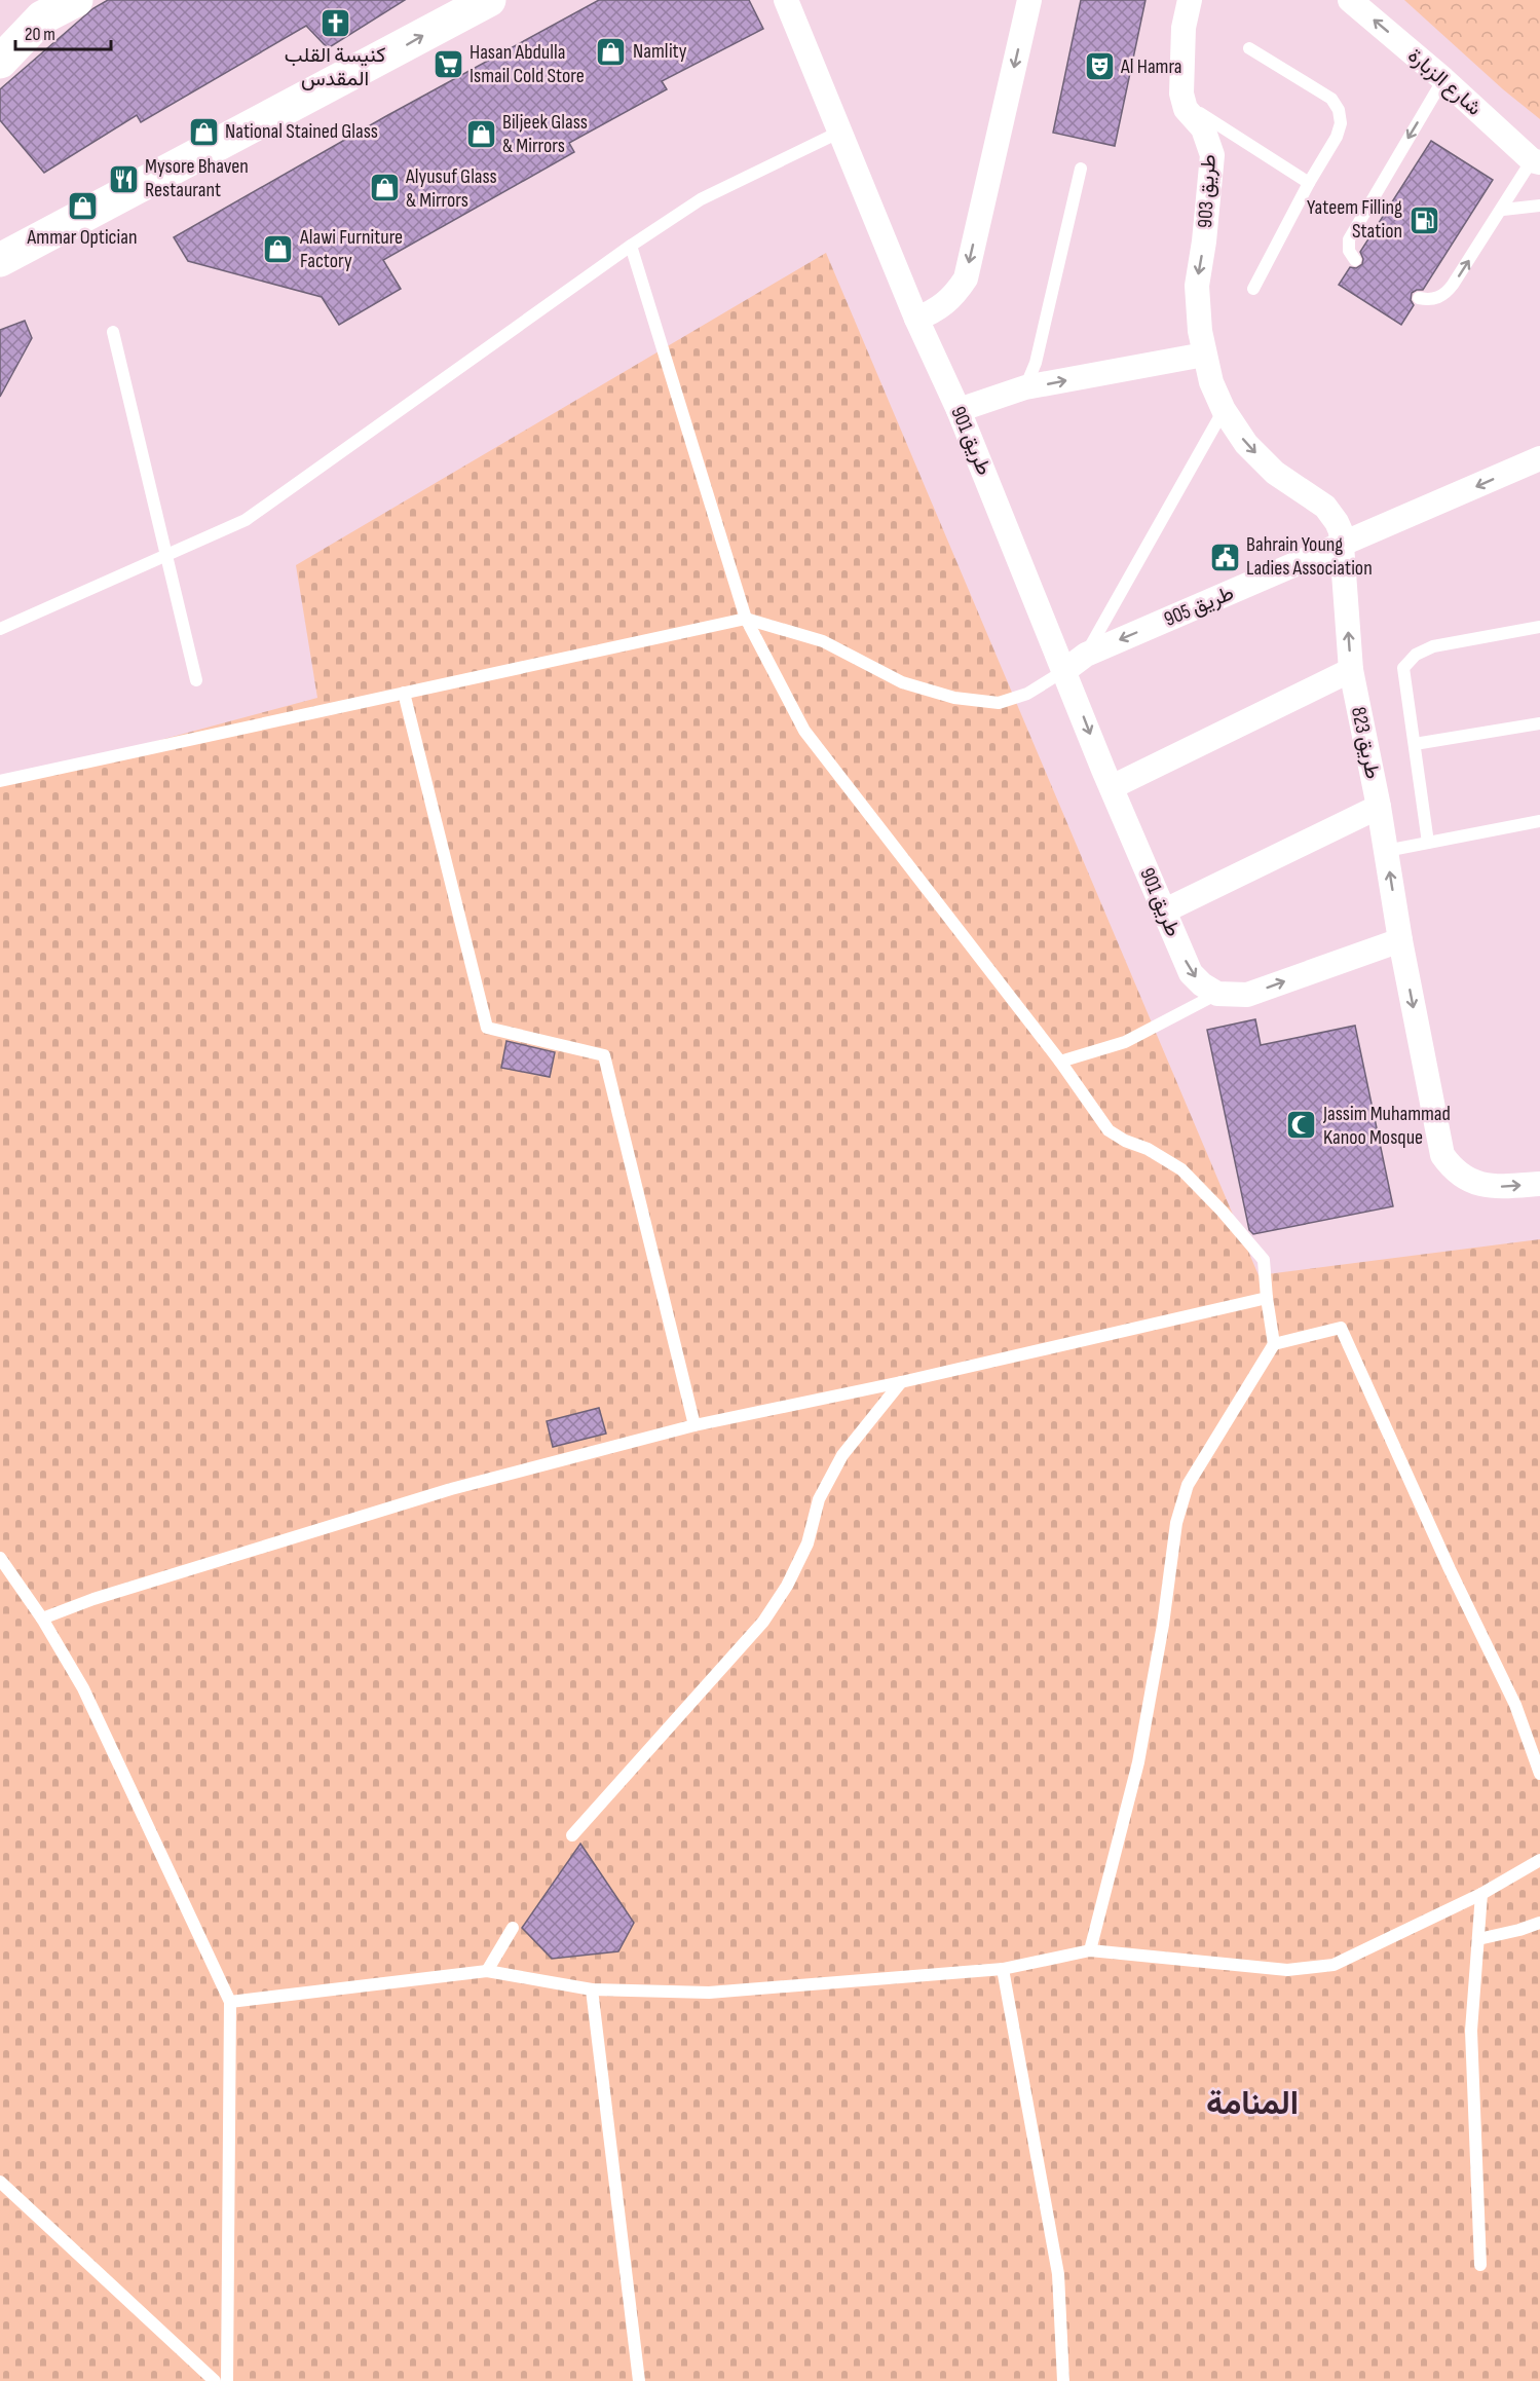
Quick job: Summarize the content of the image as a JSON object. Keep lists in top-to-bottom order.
{
  "streets": {
    "street": [
      "شارع الزبارة",
      "طريق 903",
      "طريق 901",
      "طريق 905",
      "طريق 823"
    ]
  },
  "crossings": [
    ["طريق 903", "طريق 905"],
    ["طريق 903", "طريق 823"],
    ["طريق 901", "طريق 905"],
    ["طريق 905", "طريق 823"]
  ],
  "one_way": ["شارع الزبارة", "طريق 903", "طريق 823"],
  "districts": ["المنامة"],
  "places": {
    "church": ["كنيسة القلب المقدس"],
    "shop": [
      "Namlity",
      "National Stained Glass",
      "Biljeek Glass & Mirrors",
      "Alyusuf Glass & Mirrors",
      "Ammar Optician",
      "Alawi Furniture Factory"
    ],
    "supermarket": ["Hasan Abdulla Ismail Cold Store"],
    "theatre": ["Al Hamra"],
    "restaurant": ["Mysore Bhaven Restaurant"],
    "fuel station": ["Yateem Filling Station"],
    "public building": ["Bahrain Young Ladies Association"],
    "mosque": ["Jassim Muhammad Kanoo Mosque"]
  },
  "scale_bar": "20 m"
}
